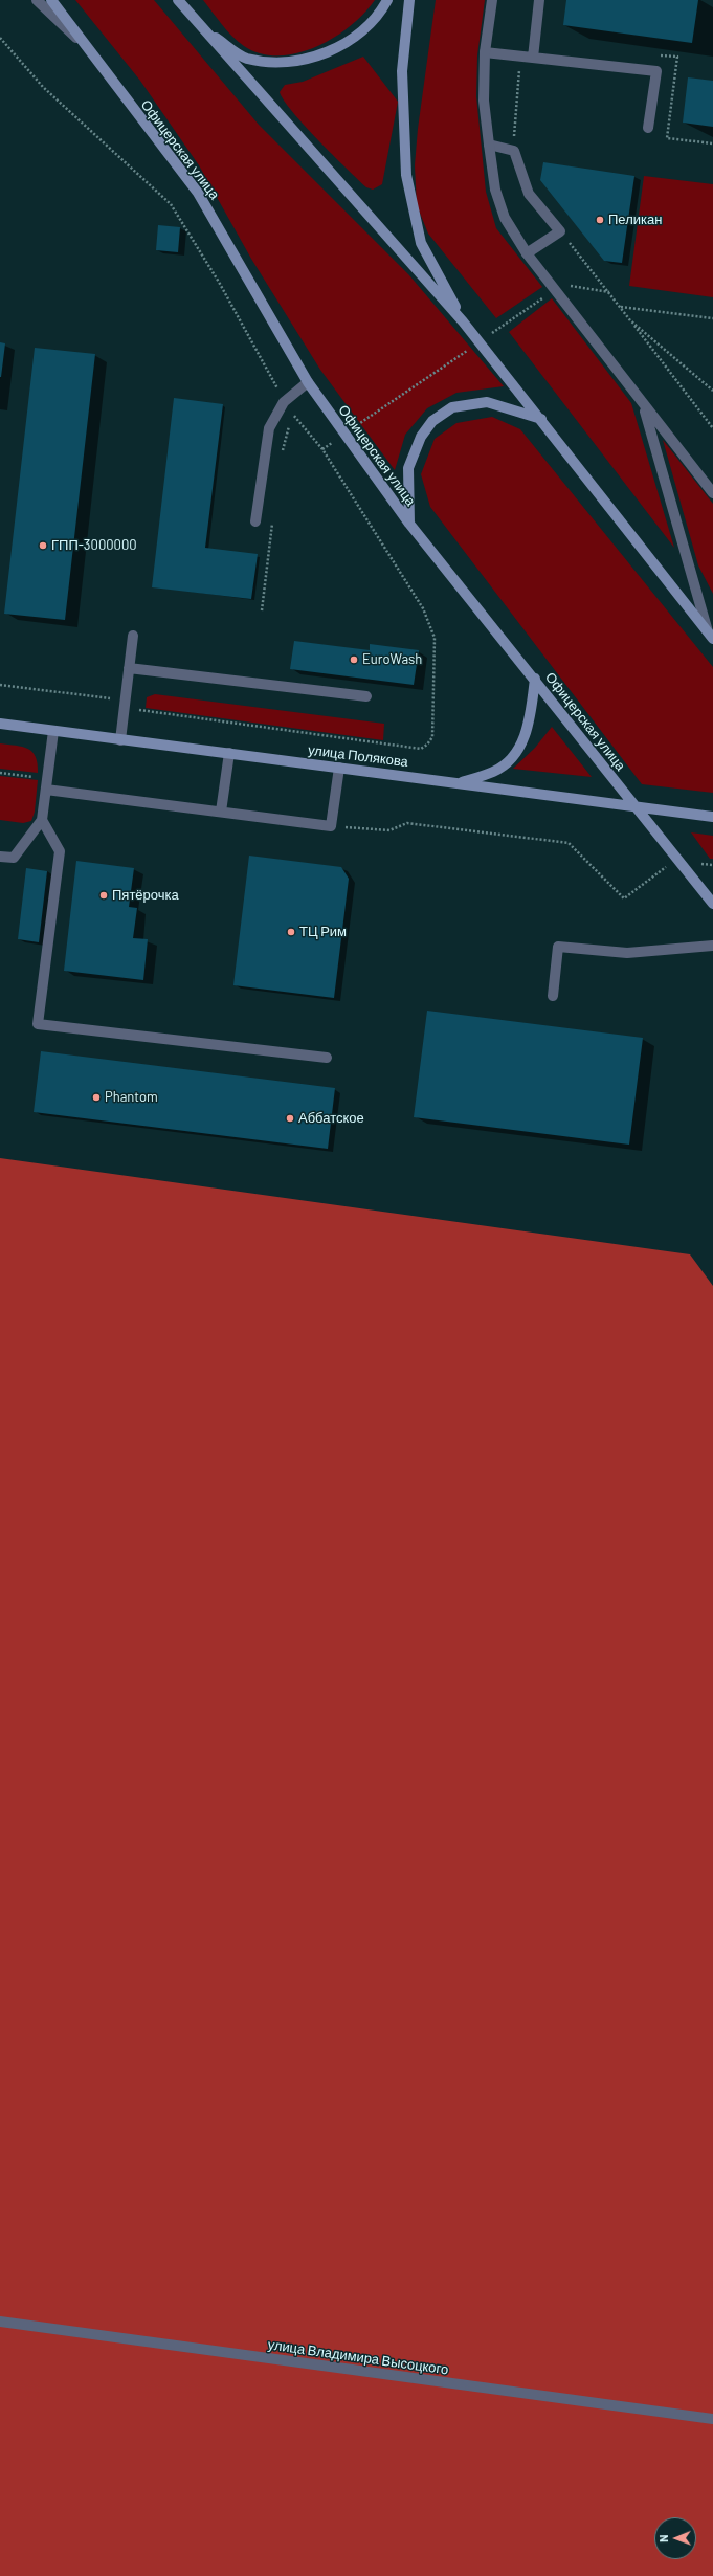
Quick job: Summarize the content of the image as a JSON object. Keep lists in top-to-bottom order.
{
  "streets": {
    "main road": ["Офицерская улица", "улица Полякова"],
    "street": ["улица Владимира Высоцкого"]
  },
  "crossings": [
    ["Офицерская улица", "улица Полякова"]
  ],
  "places": [
    "Пеликан",
    "ГПП-3000000",
    "EuroWash",
    "Пятёрочка",
    "ТЦ Рим",
    "Phantom",
    "Аббатское"
  ],
  "north": "left"
}
